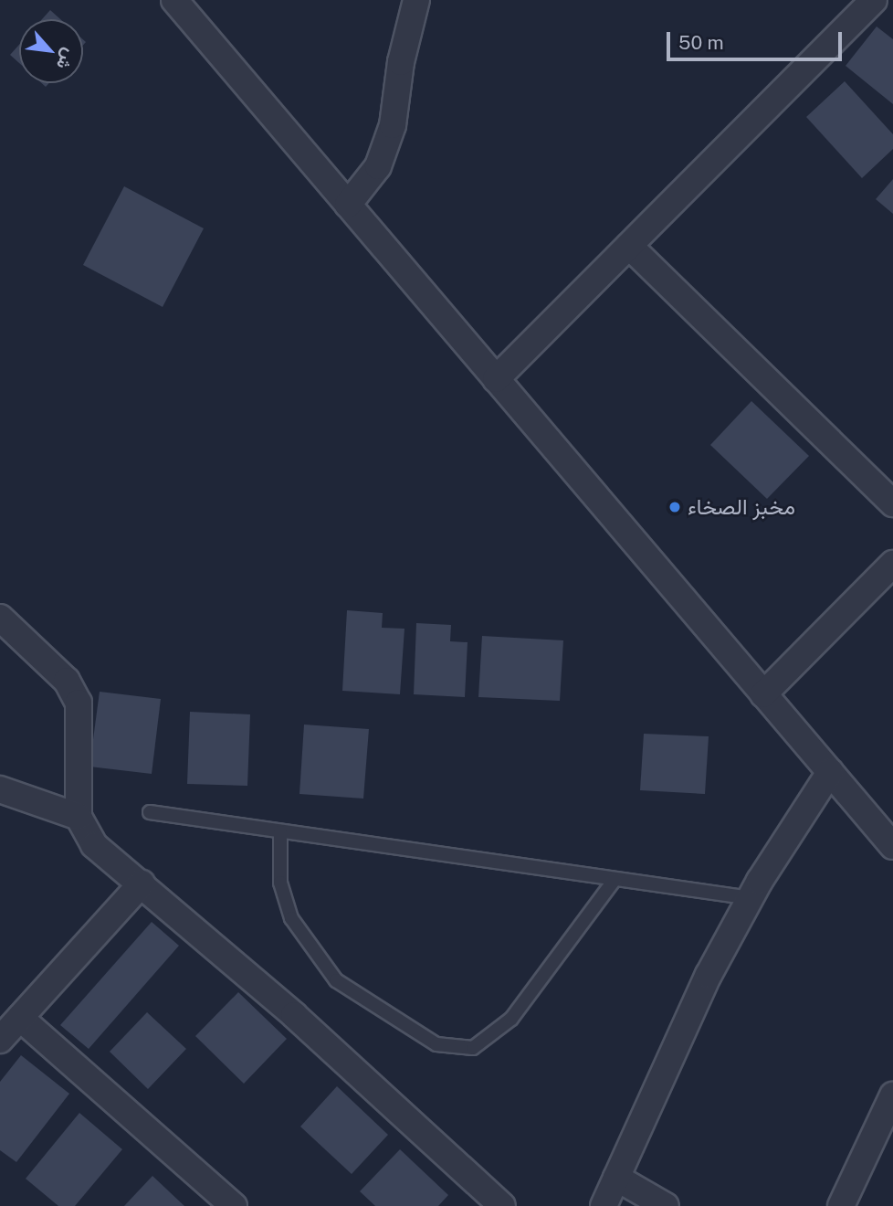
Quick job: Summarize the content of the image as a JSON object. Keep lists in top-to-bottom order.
{
  "places": ["مخبز الصخاء"],
  "scale_bar": "50 m",
  "north": "bottom right"
}
